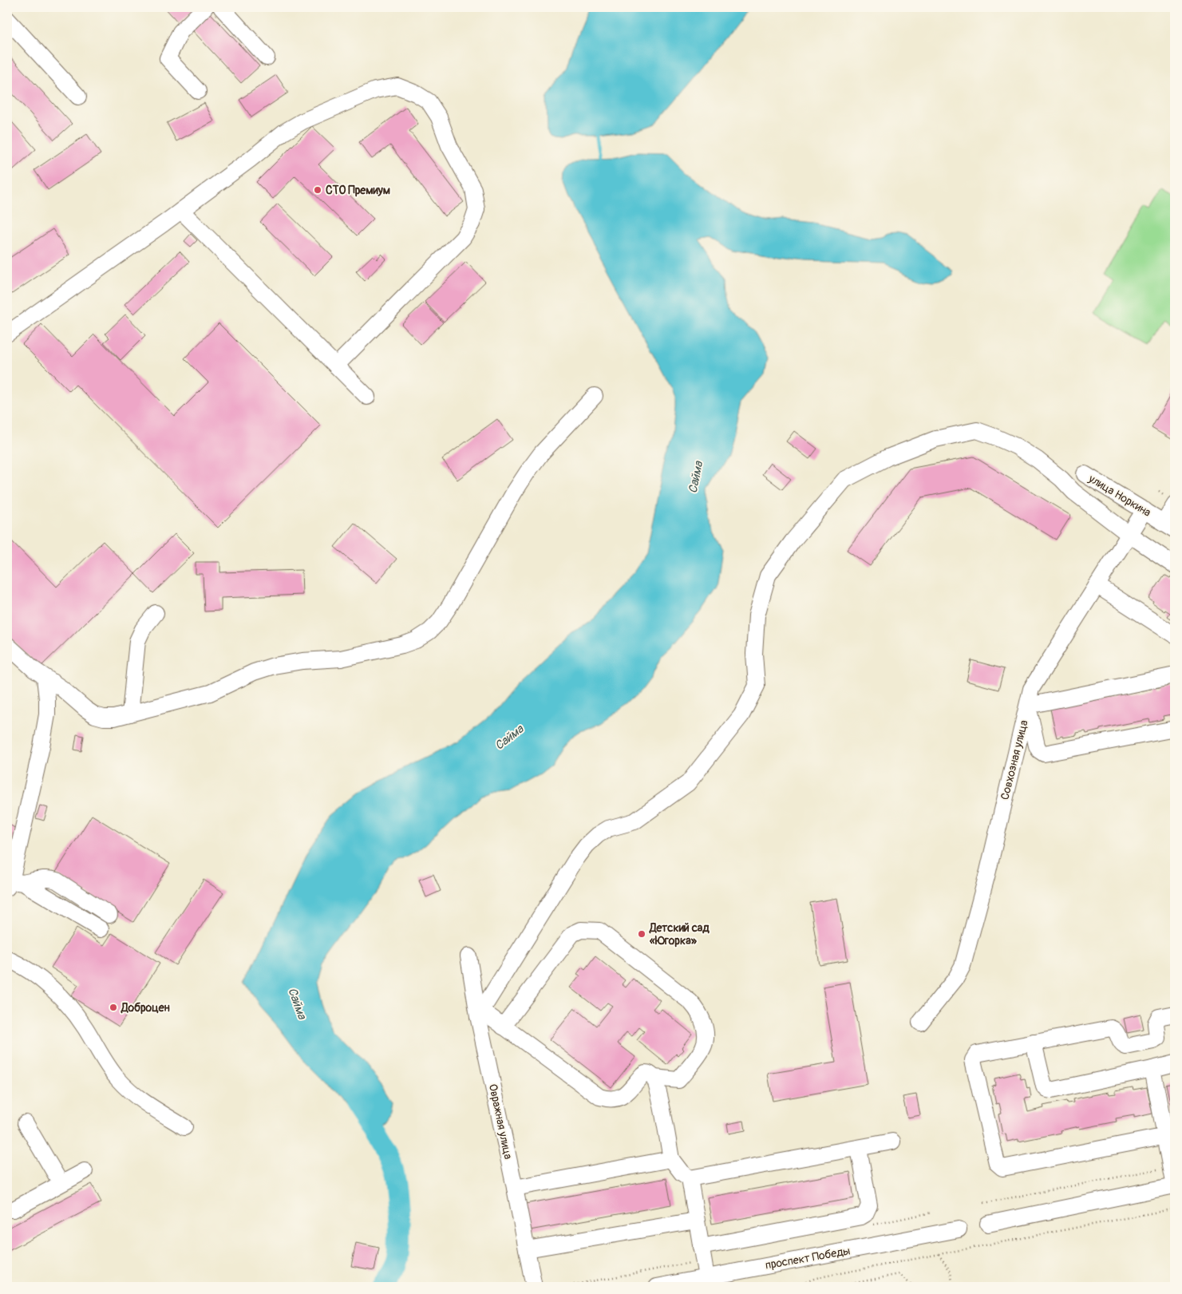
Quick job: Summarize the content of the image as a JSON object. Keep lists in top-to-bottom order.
{
  "streets": {
    "street": [
      "улица Норкина",
      "Совхозная улица",
      "Овражная улица",
      "проспект Победы"
    ]
  },
  "crossings": [
    ["улица Норкина", "Совхозная улица"]
  ],
  "water": ["Сайма"],
  "places": ["СТО Премиум", "Детский сад «Югорка»", "Доброцен"]
}
